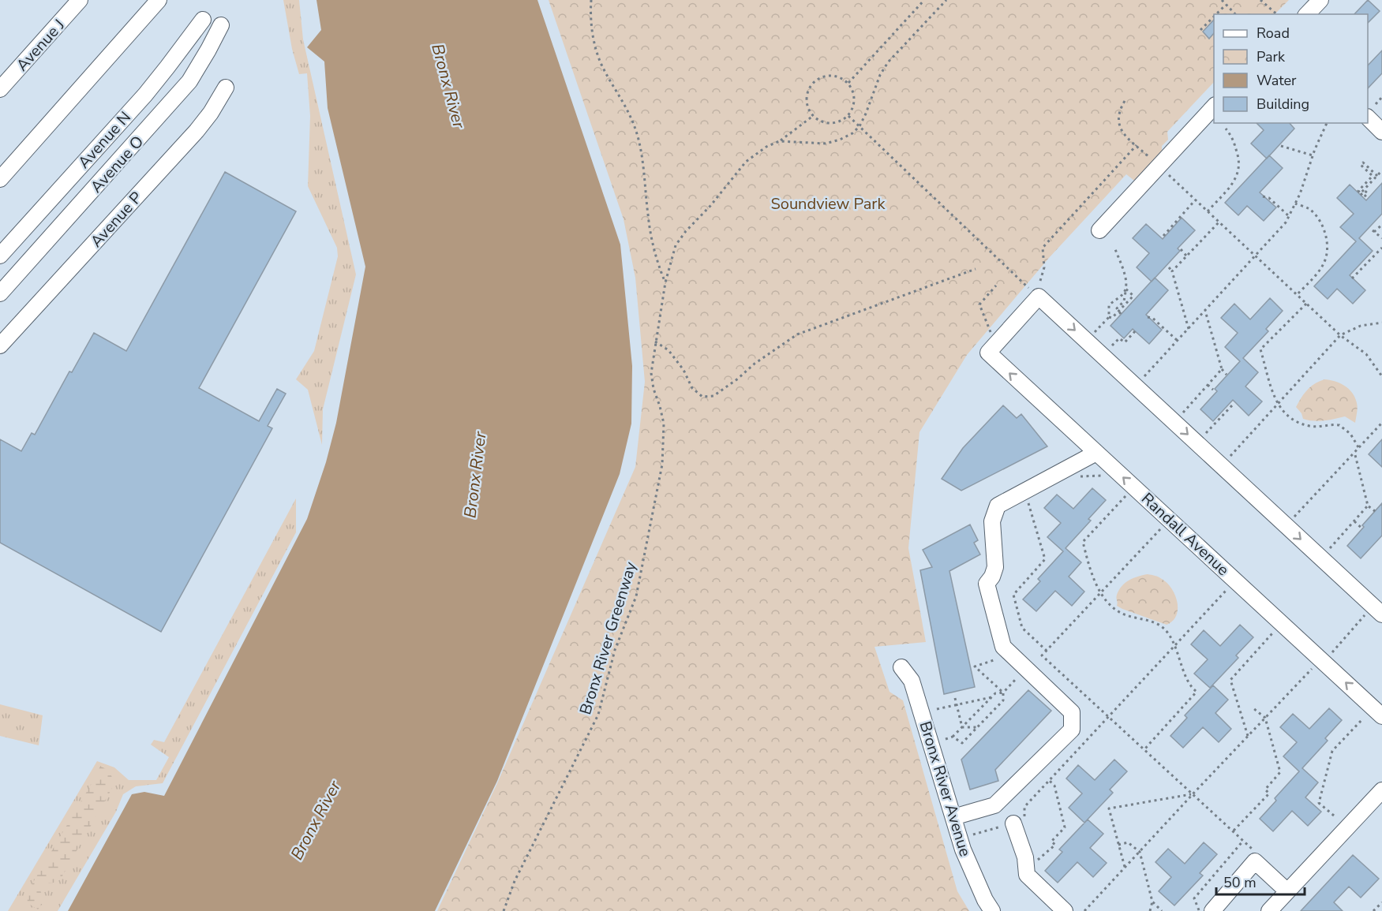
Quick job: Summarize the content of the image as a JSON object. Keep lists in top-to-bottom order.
{
  "streets": {
    "street": [
      "Avenue J",
      "Avenue N",
      "Avenue O",
      "Avenue P",
      "Randall Avenue",
      "Bronx River Avenue"
    ],
    "path": ["Bronx River Greenway"]
  },
  "water": ["Bronx River"],
  "parks": ["Soundview Park"],
  "legend": [
    "Road",
    "Park",
    "Water",
    "Building"
  ],
  "scale_bar": "50 m"
}
